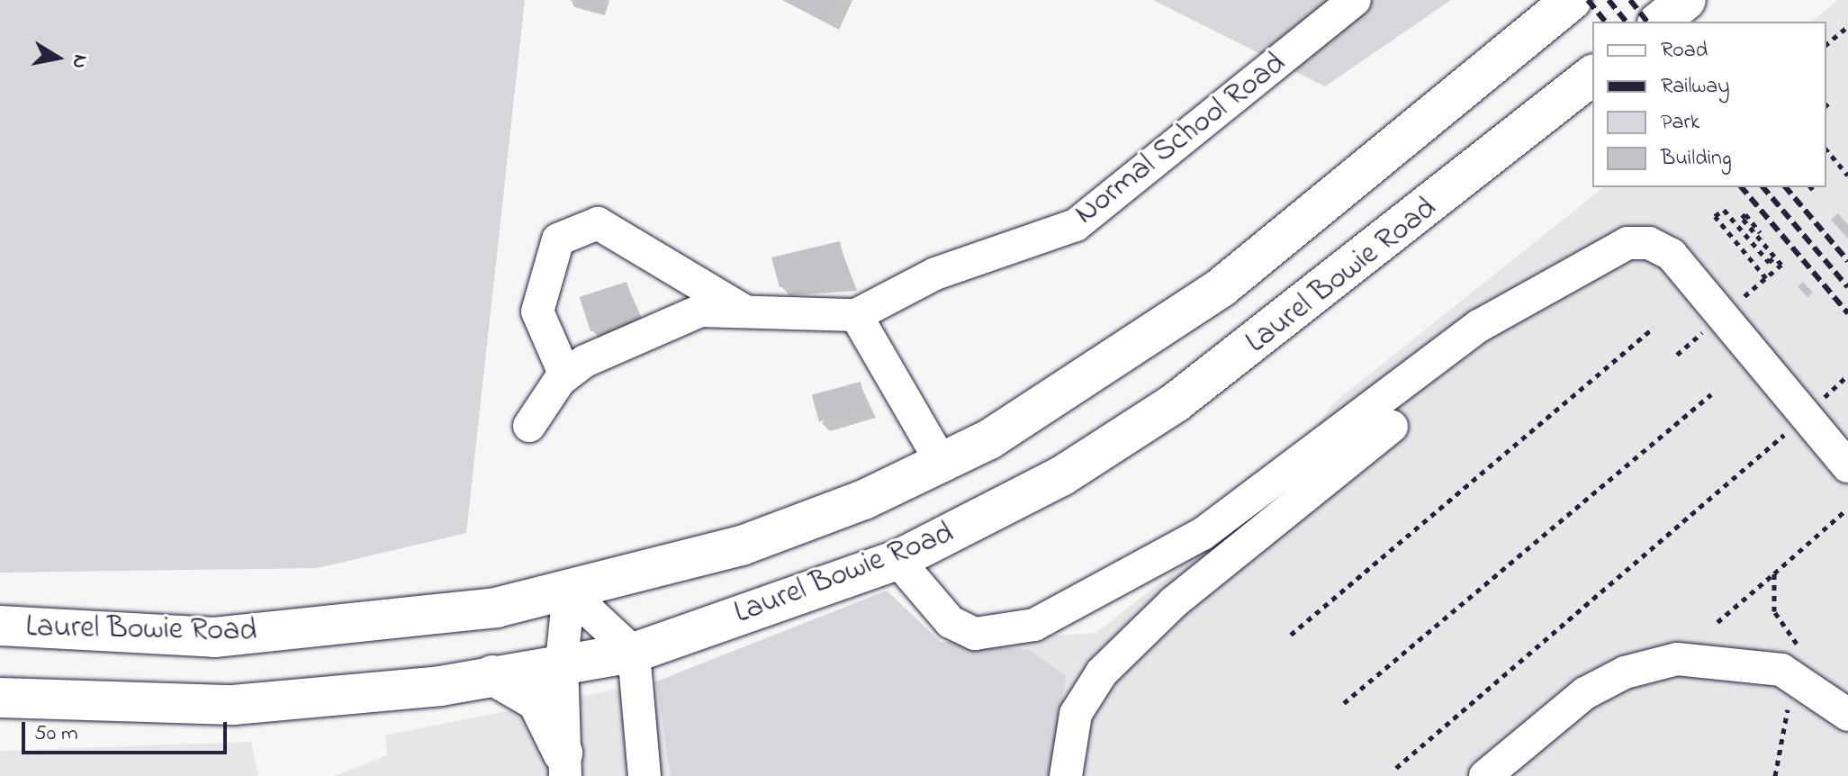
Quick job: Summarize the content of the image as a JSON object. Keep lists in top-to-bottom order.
{
  "streets": {
    "main road": ["Laurel Bowie Road"],
    "street": ["Normal School Road"]
  },
  "legend": [
    "Road",
    "Railway",
    "Park",
    "Building"
  ],
  "scale_bar": "50 m",
  "north": "right"
}
